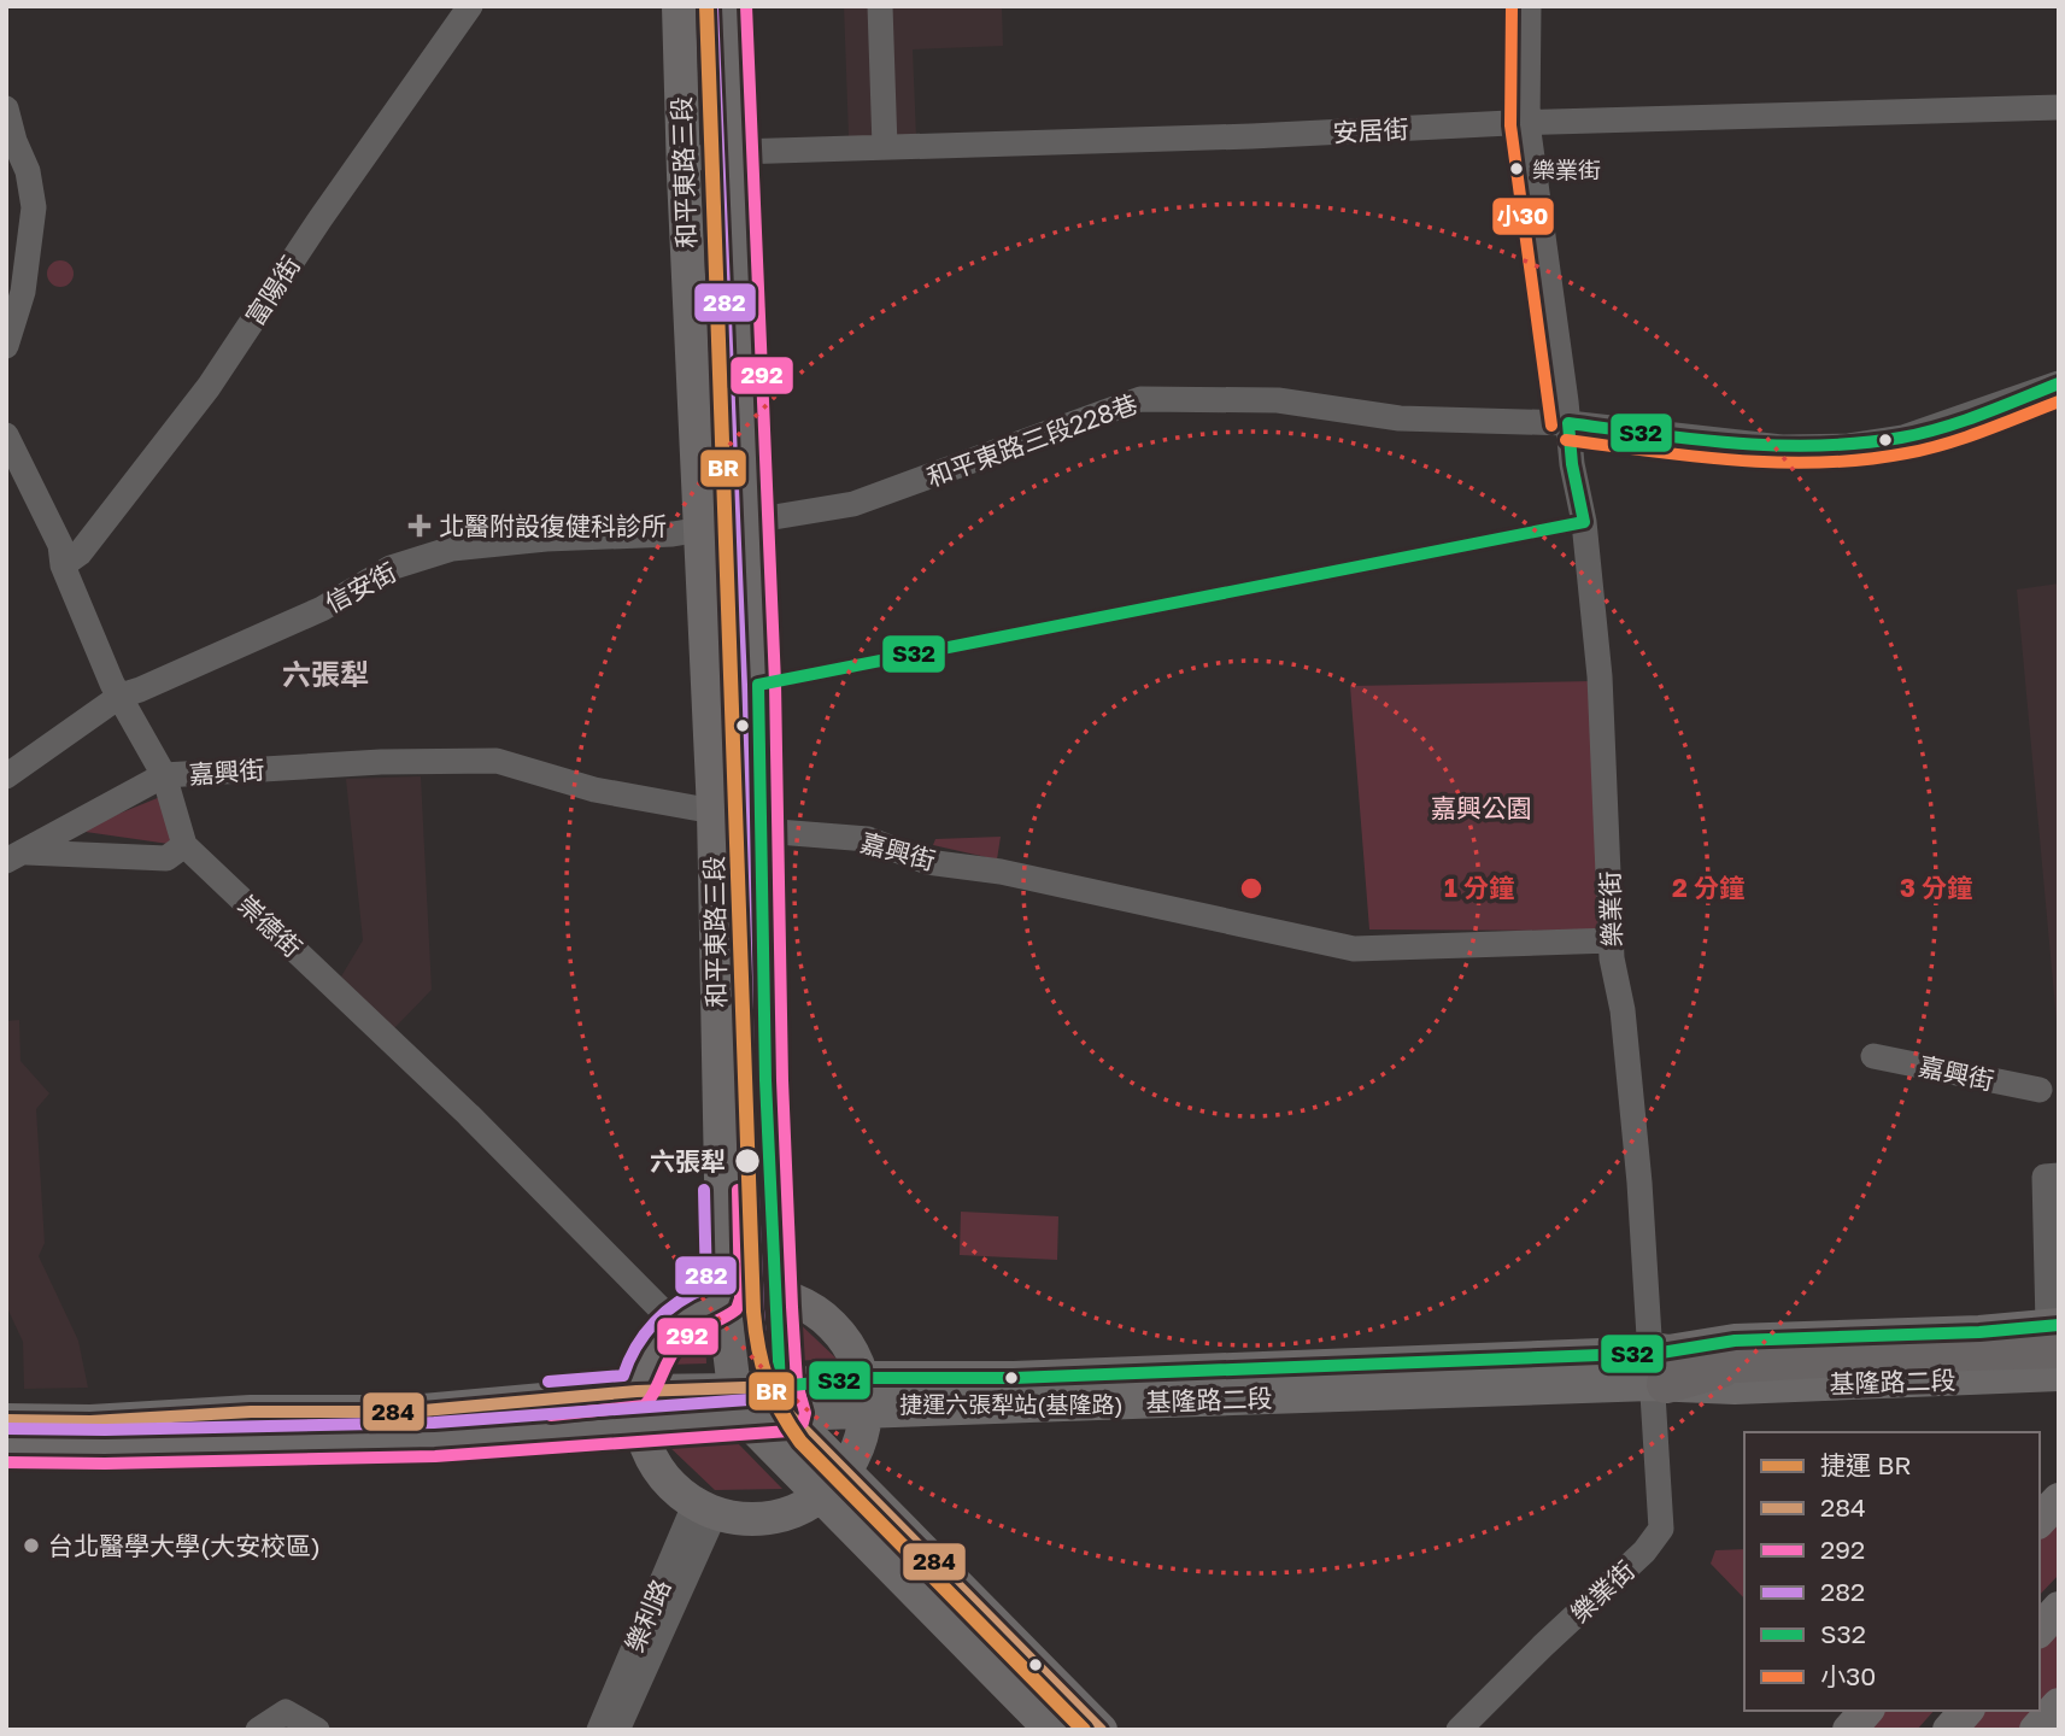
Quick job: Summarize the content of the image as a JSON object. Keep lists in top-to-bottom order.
{
  "streets": {
    "main road": ["和平東路三段", "基隆路二段"],
    "street": [
      "安居街",
      "富陽街",
      "和平東路三段228巷",
      "信安街",
      "嘉興街",
      "樂業街",
      "崇德街",
      "樂利路"
    ]
  },
  "crossings": [
    ["安居街", "和平東路三段"],
    ["安居街", "樂業街"],
    ["和平東路三段", "和平東路三段228巷"],
    ["和平東路三段", "信安街"],
    ["和平東路三段", "嘉興街"],
    ["和平東路三段", "基隆路二段"],
    ["和平東路三段228巷", "信安街"],
    ["和平東路三段228巷", "樂業街"],
    ["嘉興街", "樂業街"],
    ["樂業街", "基隆路二段"]
  ],
  "districts": ["六張犁"],
  "parks": ["嘉興公園"],
  "places": {
    "other": [
      "樂業街",
      "六張犁",
      "捷運六張犁站(基隆路)",
      "台北醫學大學(大安校區)"
    ],
    "health": ["北醫附設復健科診所"]
  },
  "lines": [
    "metro line BR",
    "transit line 292",
    "transit line 小30",
    "transit line 282",
    "transit line S32",
    "transit line 284"
  ],
  "legend": [
    "捷運 BR",
    "284",
    "292",
    "282",
    "S32",
    "小30"
  ],
  "rings": ["1 分鐘", "2 分鐘", "3 分鐘"]
}
